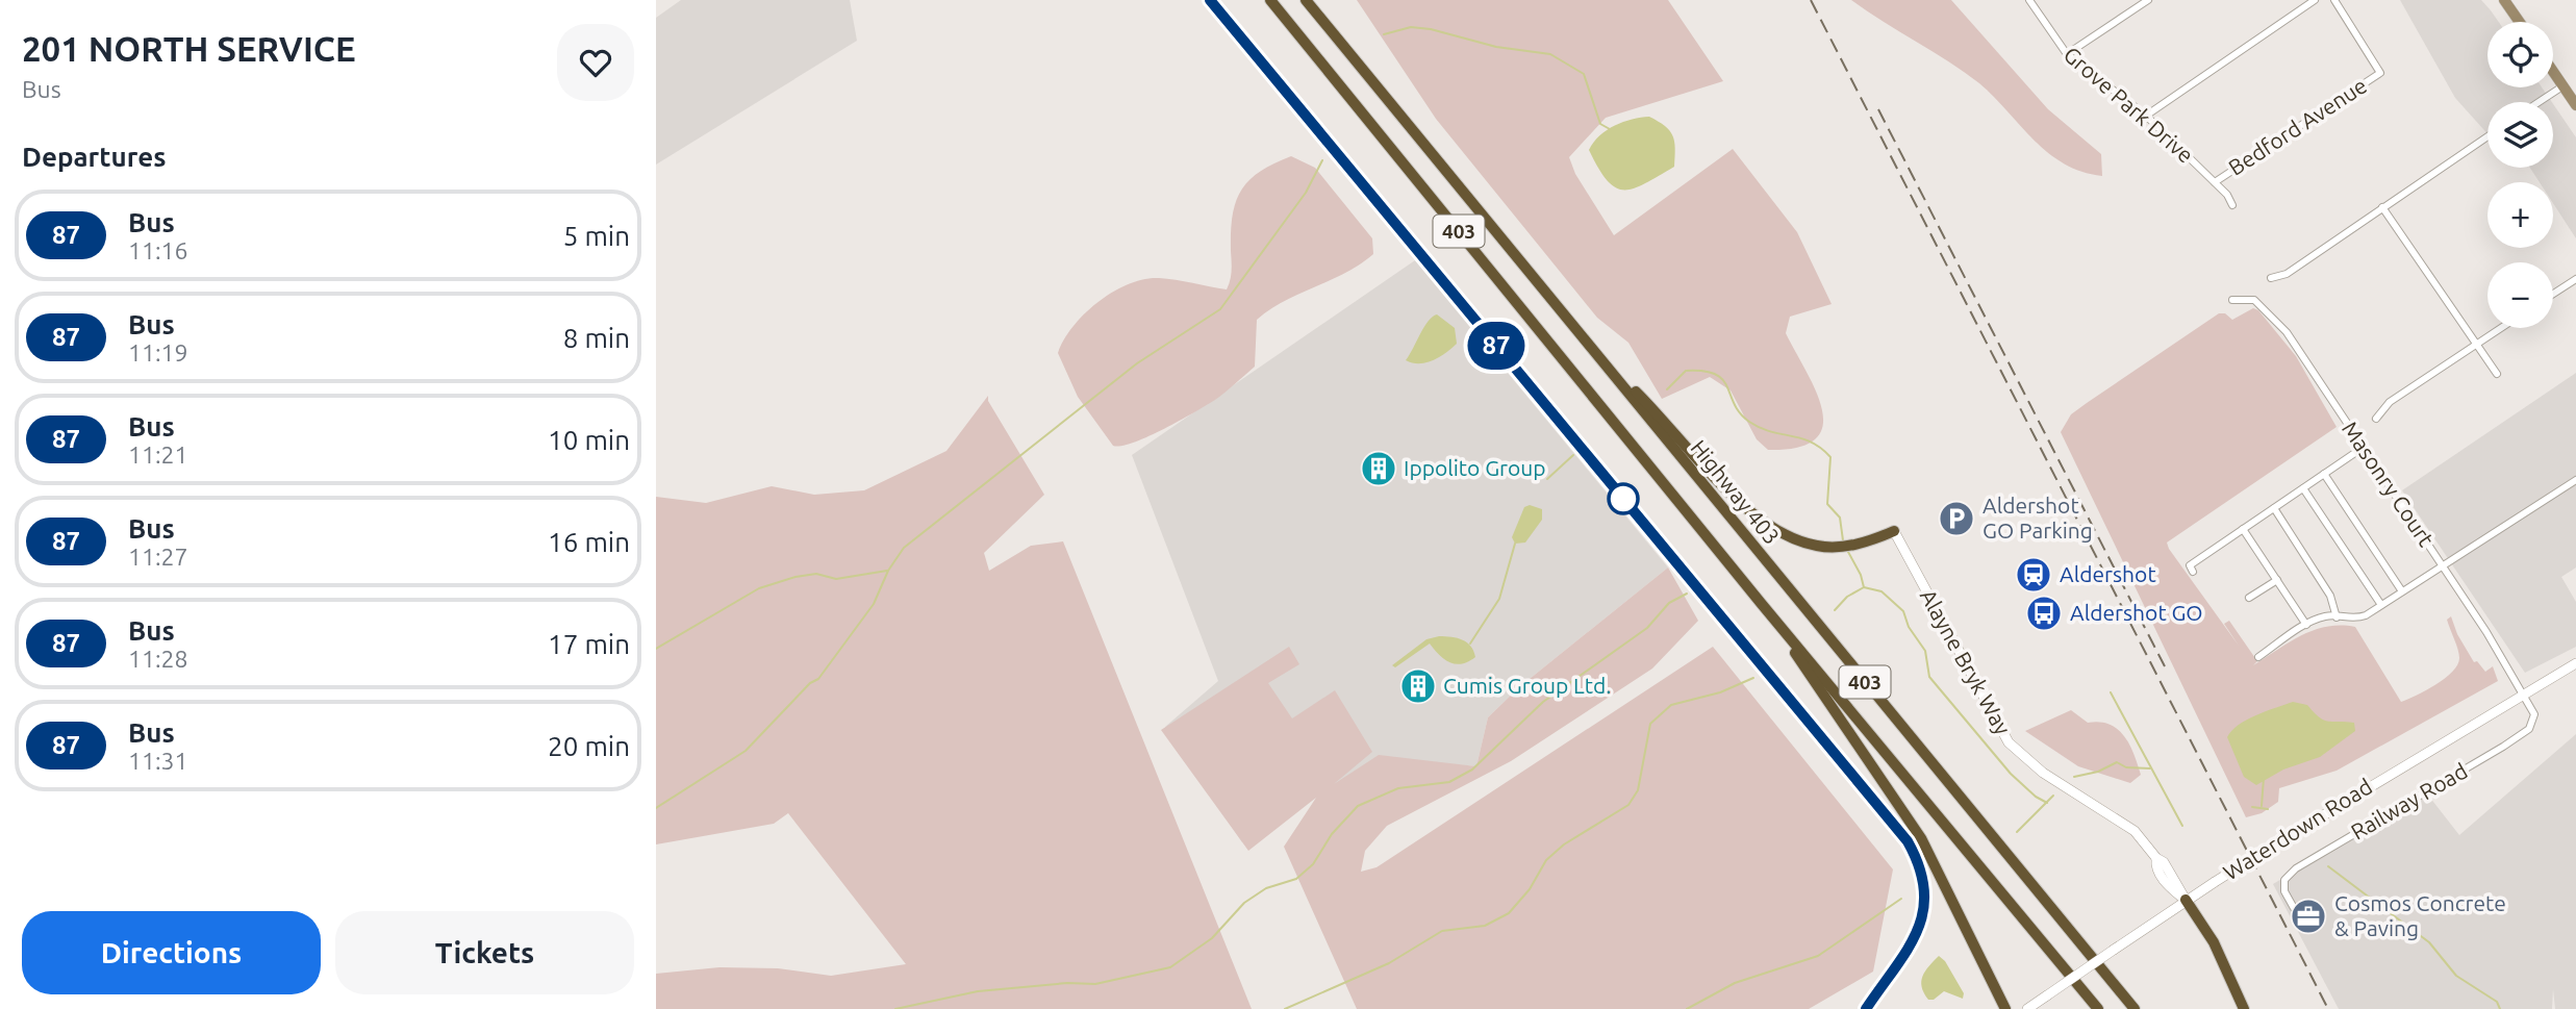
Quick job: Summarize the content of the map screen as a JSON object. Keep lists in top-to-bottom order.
{
  "streets": {
    "highway": ["403", "Highway 403"],
    "street": [
      "Grove Park Drive",
      "Bedford Avenue",
      "Masonry Court",
      "Alayne Bryk Way",
      "Railway Road",
      "Waterdown Road"
    ]
  },
  "crossings": [
    ["Grove Park Drive", "Bedford Avenue"],
    ["Masonry Court", "Railway Road"],
    ["Masonry Court", "Waterdown Road"],
    ["Alayne Bryk Way", "Waterdown Road"],
    ["Railway Road", "Waterdown Road"]
  ],
  "places": {
    "building": ["Ippolito Group", "Cumis Group Ltd."],
    "parking": ["Aldershot GO Parking"],
    "station": ["Aldershot"],
    "bus stop": ["Aldershot GO"],
    "office": ["Cosmos Concrete & Paving"]
  },
  "lines": ["bus line 87"],
  "page": {
    "heading": [
      ["201 NORTH SERVICE", "Bus"],
      "Departures"
    ],
    "on_map": "87",
    "map_buttons": ["+", "−"],
    "list": [
      {
        "mark": "87",
        "name": "Bus",
        "note": "11:16",
        "value": "5 min"
      },
      {
        "mark": "87",
        "name": "Bus",
        "note": "11:19",
        "value": "8 min"
      },
      {
        "mark": "87",
        "name": "Bus",
        "note": "11:21",
        "value": "10 min"
      },
      {
        "mark": "87",
        "name": "Bus",
        "note": "11:27",
        "value": "16 min"
      },
      {
        "mark": "87",
        "name": "Bus",
        "note": "11:28",
        "value": "17 min"
      },
      {
        "mark": "87",
        "name": "Bus",
        "note": "11:31",
        "value": "20 min"
      }
    ],
    "buttons": ["Directions", "Tickets"]
  }
}
